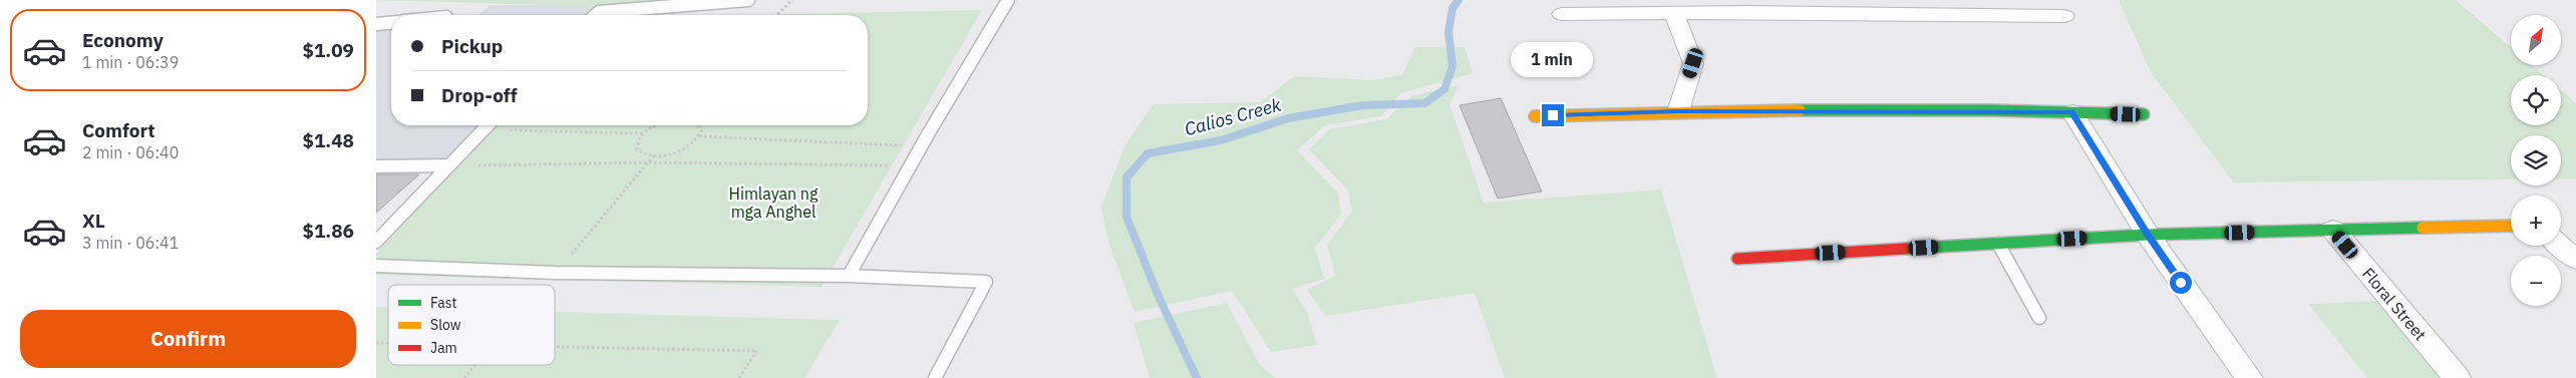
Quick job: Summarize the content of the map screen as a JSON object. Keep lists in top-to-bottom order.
{
  "streets": {
    "street": ["Floral Street"]
  },
  "water": ["Calios Creek"],
  "parks": ["Himlayan ng mga Anghel"],
  "legend": ["Fast", "Slow", "Jam"],
  "north": "top right",
  "page": {
    "list": [
      {
        "name": "Economy",
        "note": "1 min · 06:39",
        "value": "$1.09"
      },
      {
        "name": "Comfort",
        "note": "2 min · 06:40",
        "value": "$1.48"
      },
      {
        "name": "XL",
        "note": "3 min · 06:41",
        "value": "$1.86"
      }
    ],
    "map_buttons": ["+", "−"],
    "banner": ["Pickup", "Drop-off"],
    "bubble": "1 min",
    "buttons": "Confirm"
  }
}
